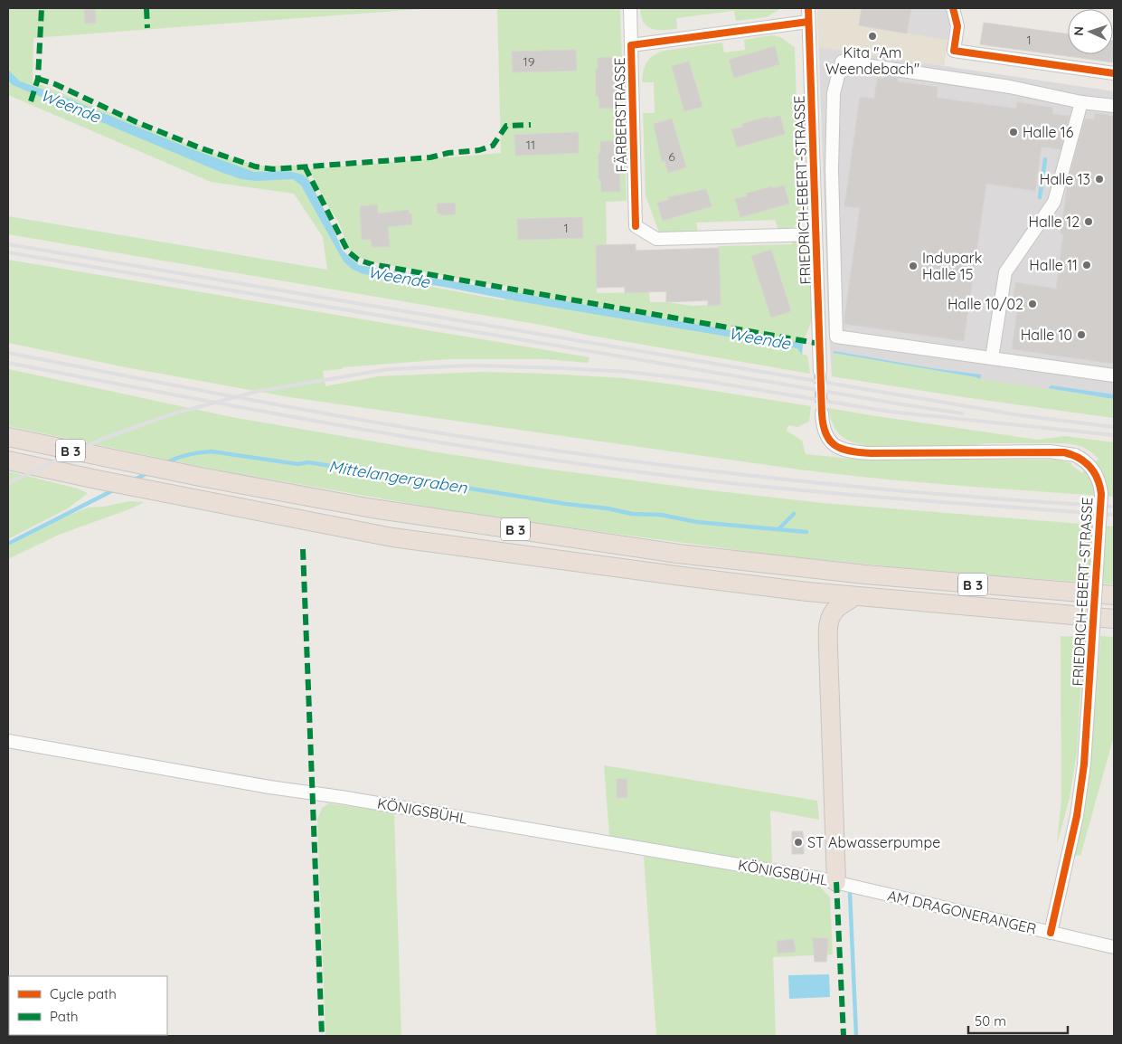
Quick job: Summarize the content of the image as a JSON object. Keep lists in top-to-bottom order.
{
  "streets": {
    "highway": ["B 3"],
    "street": [
      "FÄRBERSTRASSE",
      "FRIEDRICH-EBERT-STRASSE",
      "KÖNIGSBÜHL",
      "AM DRAGONERANGER"
    ]
  },
  "crossings": [
    ["FÄRBERSTRASSE", "FRIEDRICH-EBERT-STRASSE"],
    ["FRIEDRICH-EBERT-STRASSE", "AM DRAGONERANGER"],
    ["KÖNIGSBÜHL", "AM DRAGONERANGER"]
  ],
  "water": ["Weende", "Mittelangergraben"],
  "places": [
    "Kita \"Am Weendebach\"",
    "Halle 16",
    "Halle 13",
    "Halle 12",
    "Halle 11",
    "Indupark Halle 15",
    "Halle 10/02",
    "Halle 10",
    "ST Abwasserpumpe"
  ],
  "house_numbers": [
    "1",
    "19",
    "11",
    "6",
    "1"
  ],
  "legend": ["Cycle path", "Path"],
  "scale_bar": "50 m",
  "north": "left"
}
